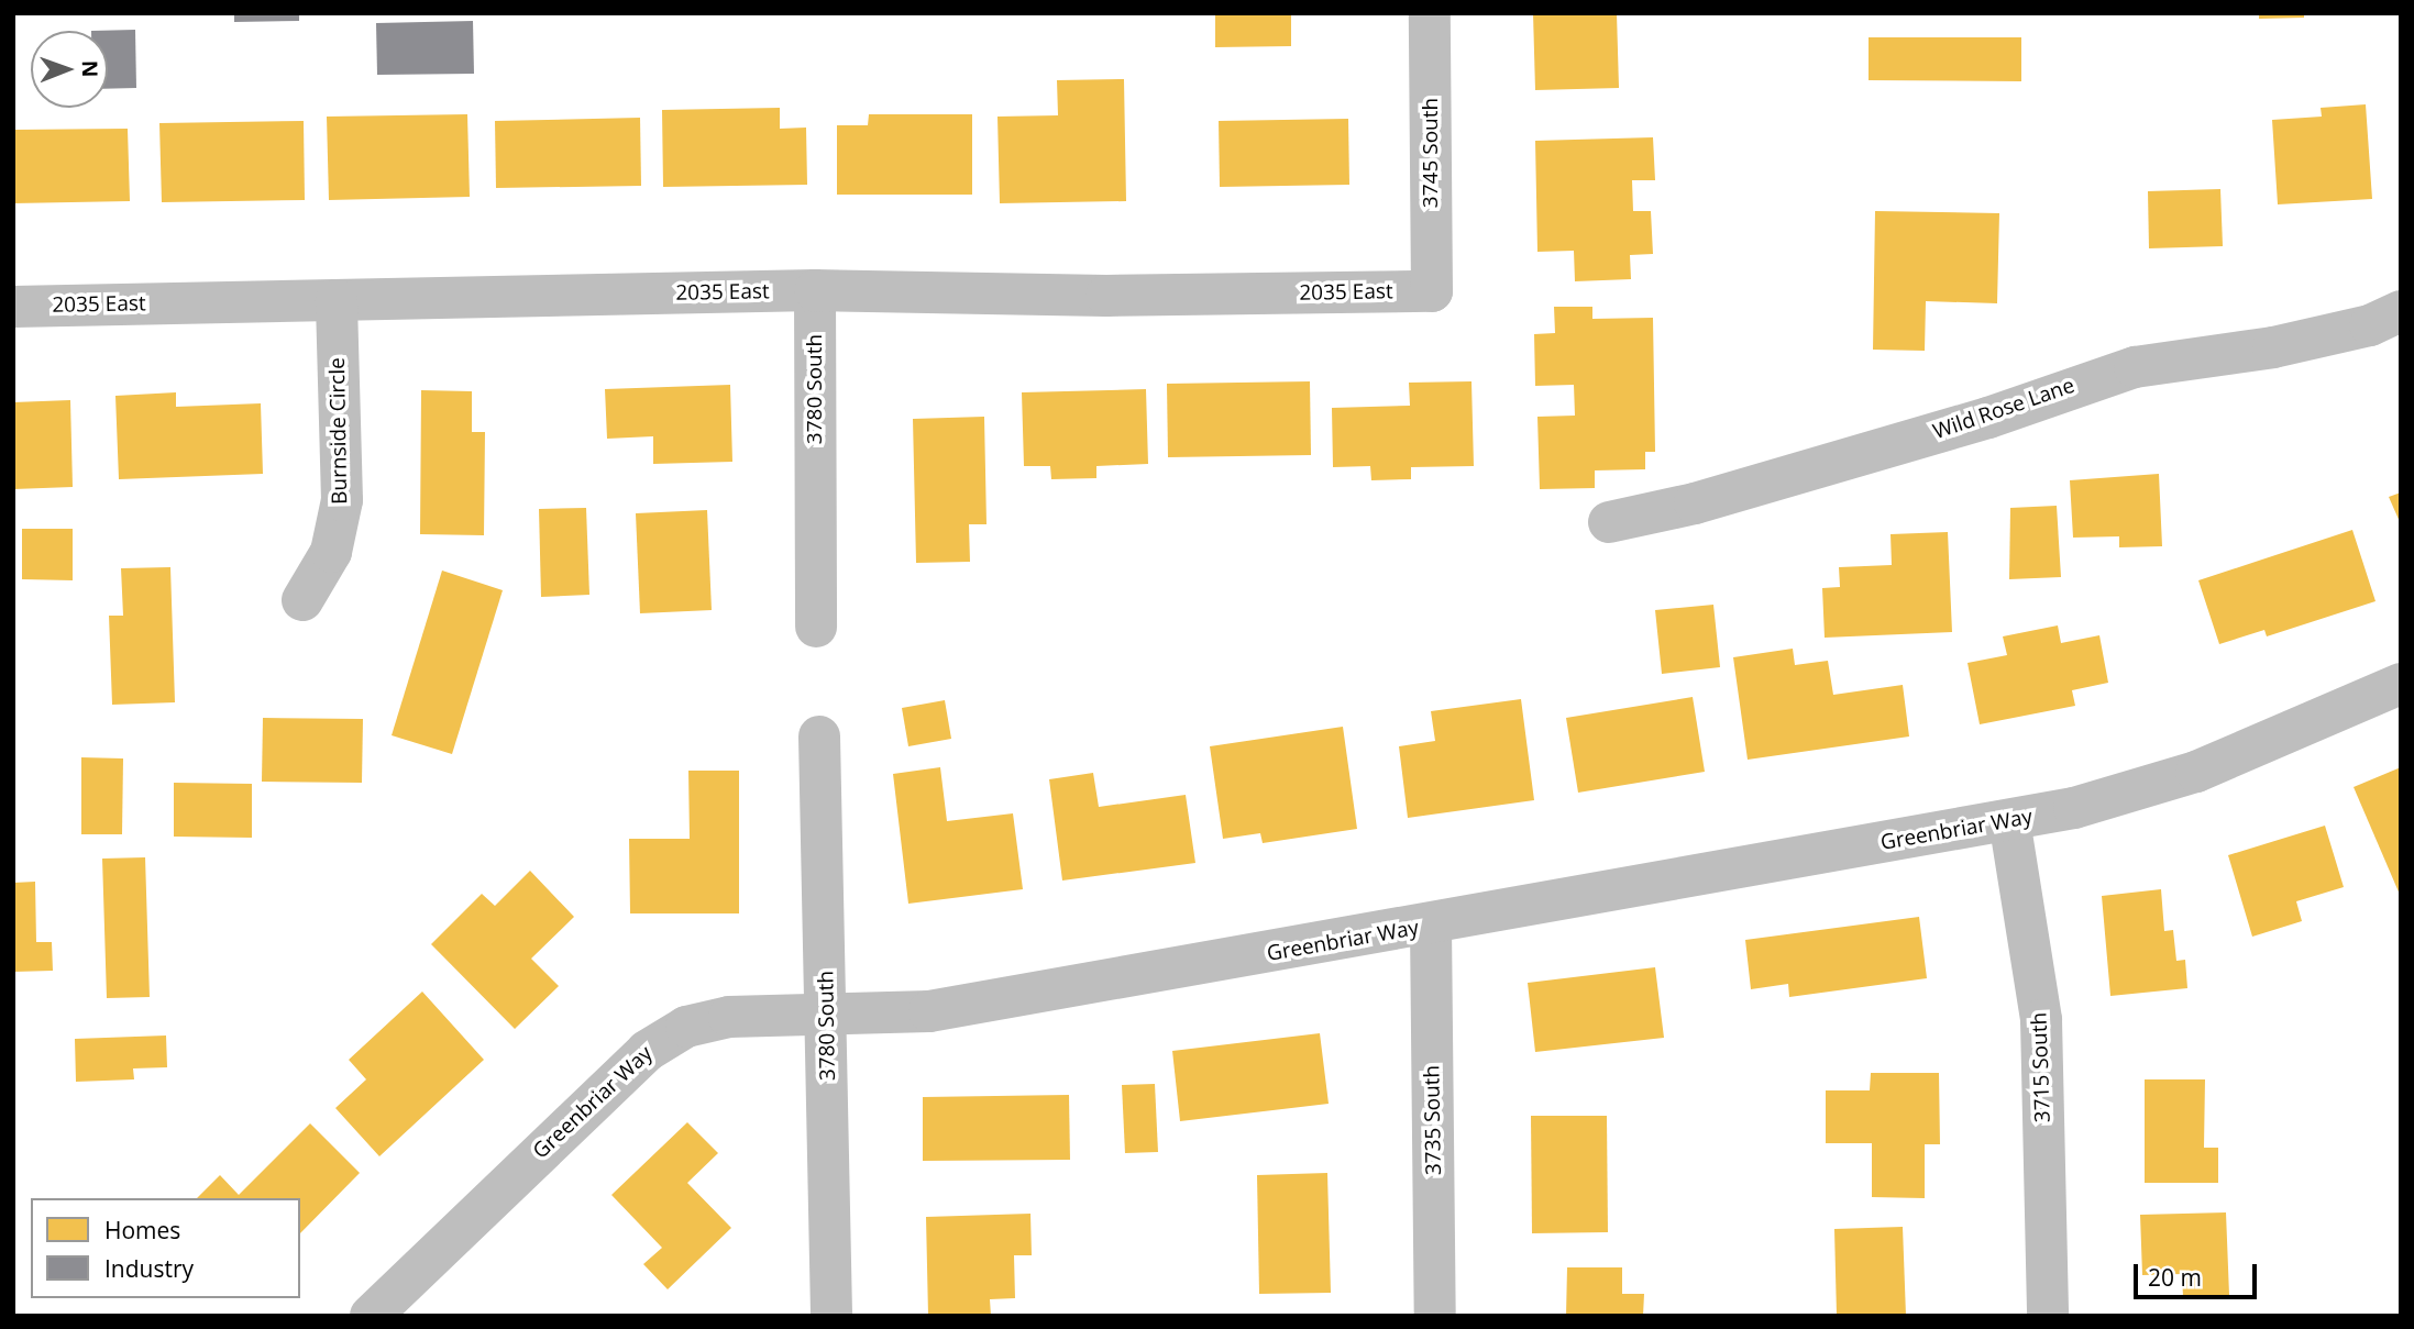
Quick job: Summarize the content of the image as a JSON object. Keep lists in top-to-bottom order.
{
  "streets": {
    "street": [
      "3745 South",
      "2035 East",
      "3780 South",
      "Wild Rose Lane",
      "Burnside Circle",
      "Greenbriar Way",
      "3715 South",
      "3735 South"
    ]
  },
  "crossings": [
    ["3745 South", "2035 East"],
    ["2035 East", "3780 South"],
    ["2035 East", "Burnside Circle"],
    ["3780 South", "Greenbriar Way"],
    ["Greenbriar Way", "3715 South"],
    ["Greenbriar Way", "3735 South"]
  ],
  "legend": ["Homes", "Industry"],
  "scale_bar": "20 m",
  "north": "right"
}
